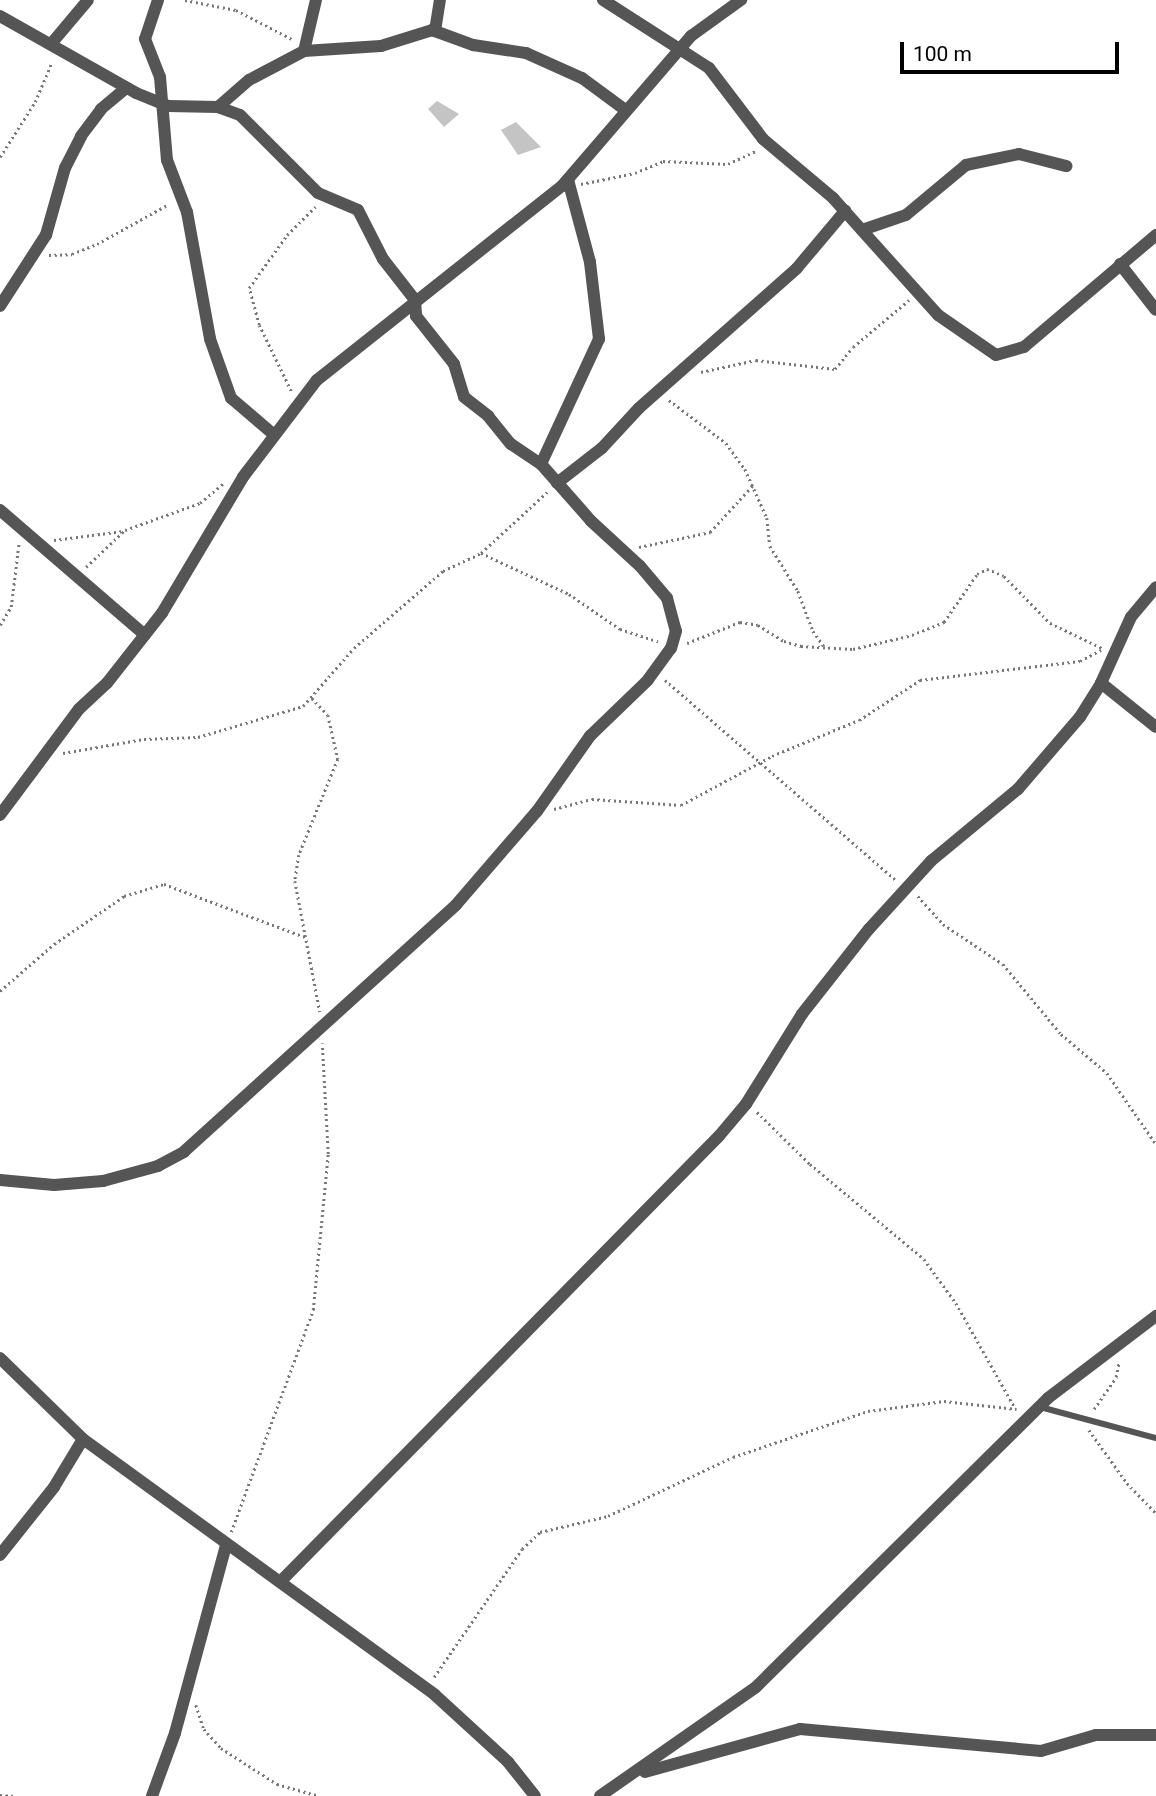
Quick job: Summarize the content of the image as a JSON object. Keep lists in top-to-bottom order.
{
  "scale_bar": "100 m"
}
